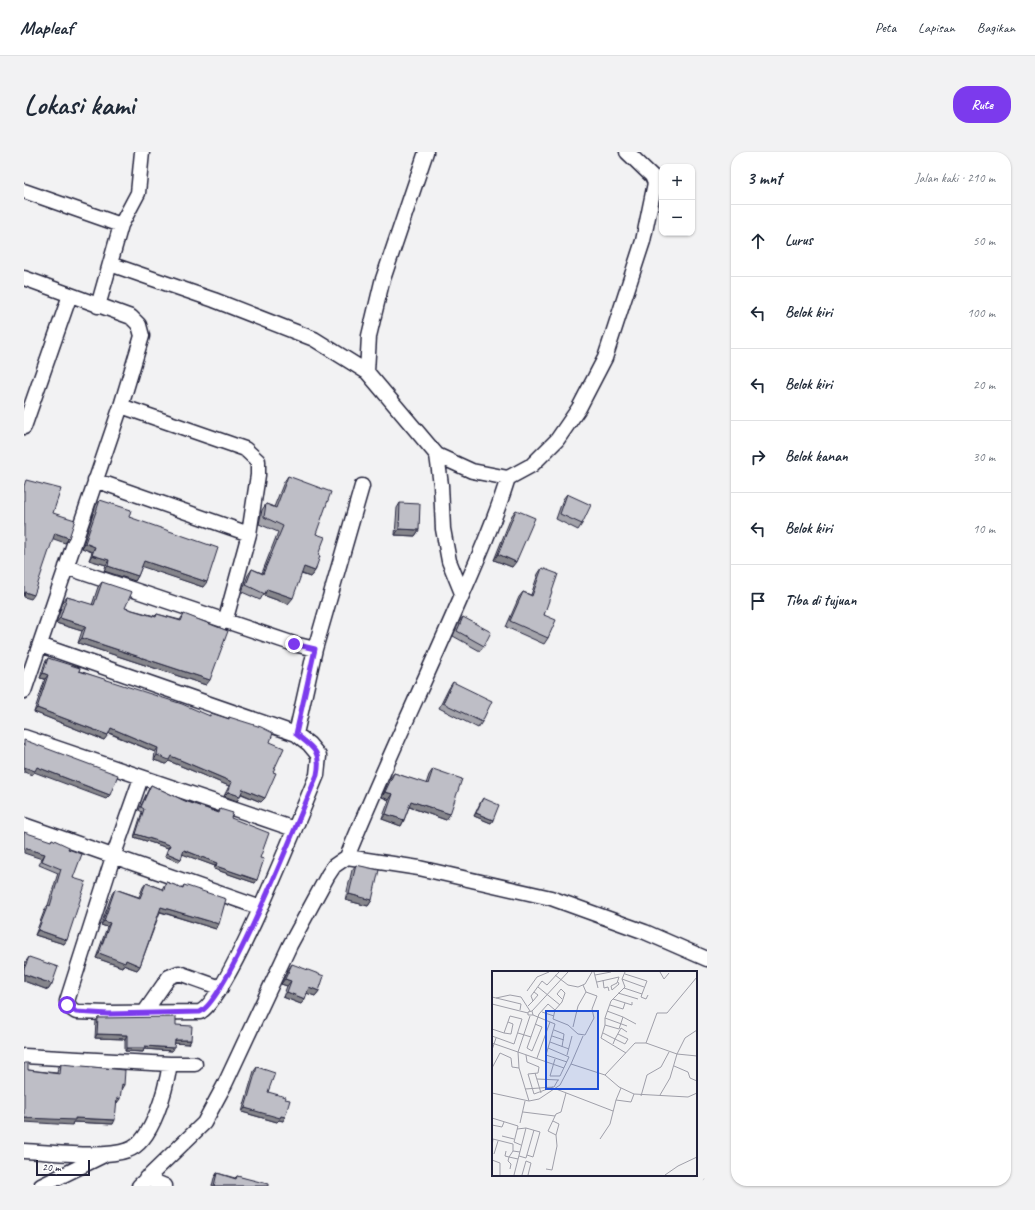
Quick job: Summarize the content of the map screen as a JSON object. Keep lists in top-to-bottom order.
{
  "scale_bar": "20 m",
  "page": {
    "header": "Mapleaf",
    "nav": ["Peta", "Lapisan", "Bagikan"],
    "buttons": "Rute",
    "title": "Lokasi kami",
    "heading": ["3 mnt", "Jalan kaki · 210 m"],
    "map_buttons": ["+", "−"],
    "list": [
      ["Lurus", "50 m"],
      ["Belok kiri", "100 m"],
      ["Belok kiri", "20 m"],
      ["Belok kanan", "30 m"],
      ["Belok kiri", "10 m"],
      "Tiba di tujuan"
    ],
    "scale": "20 m"
  }
}
